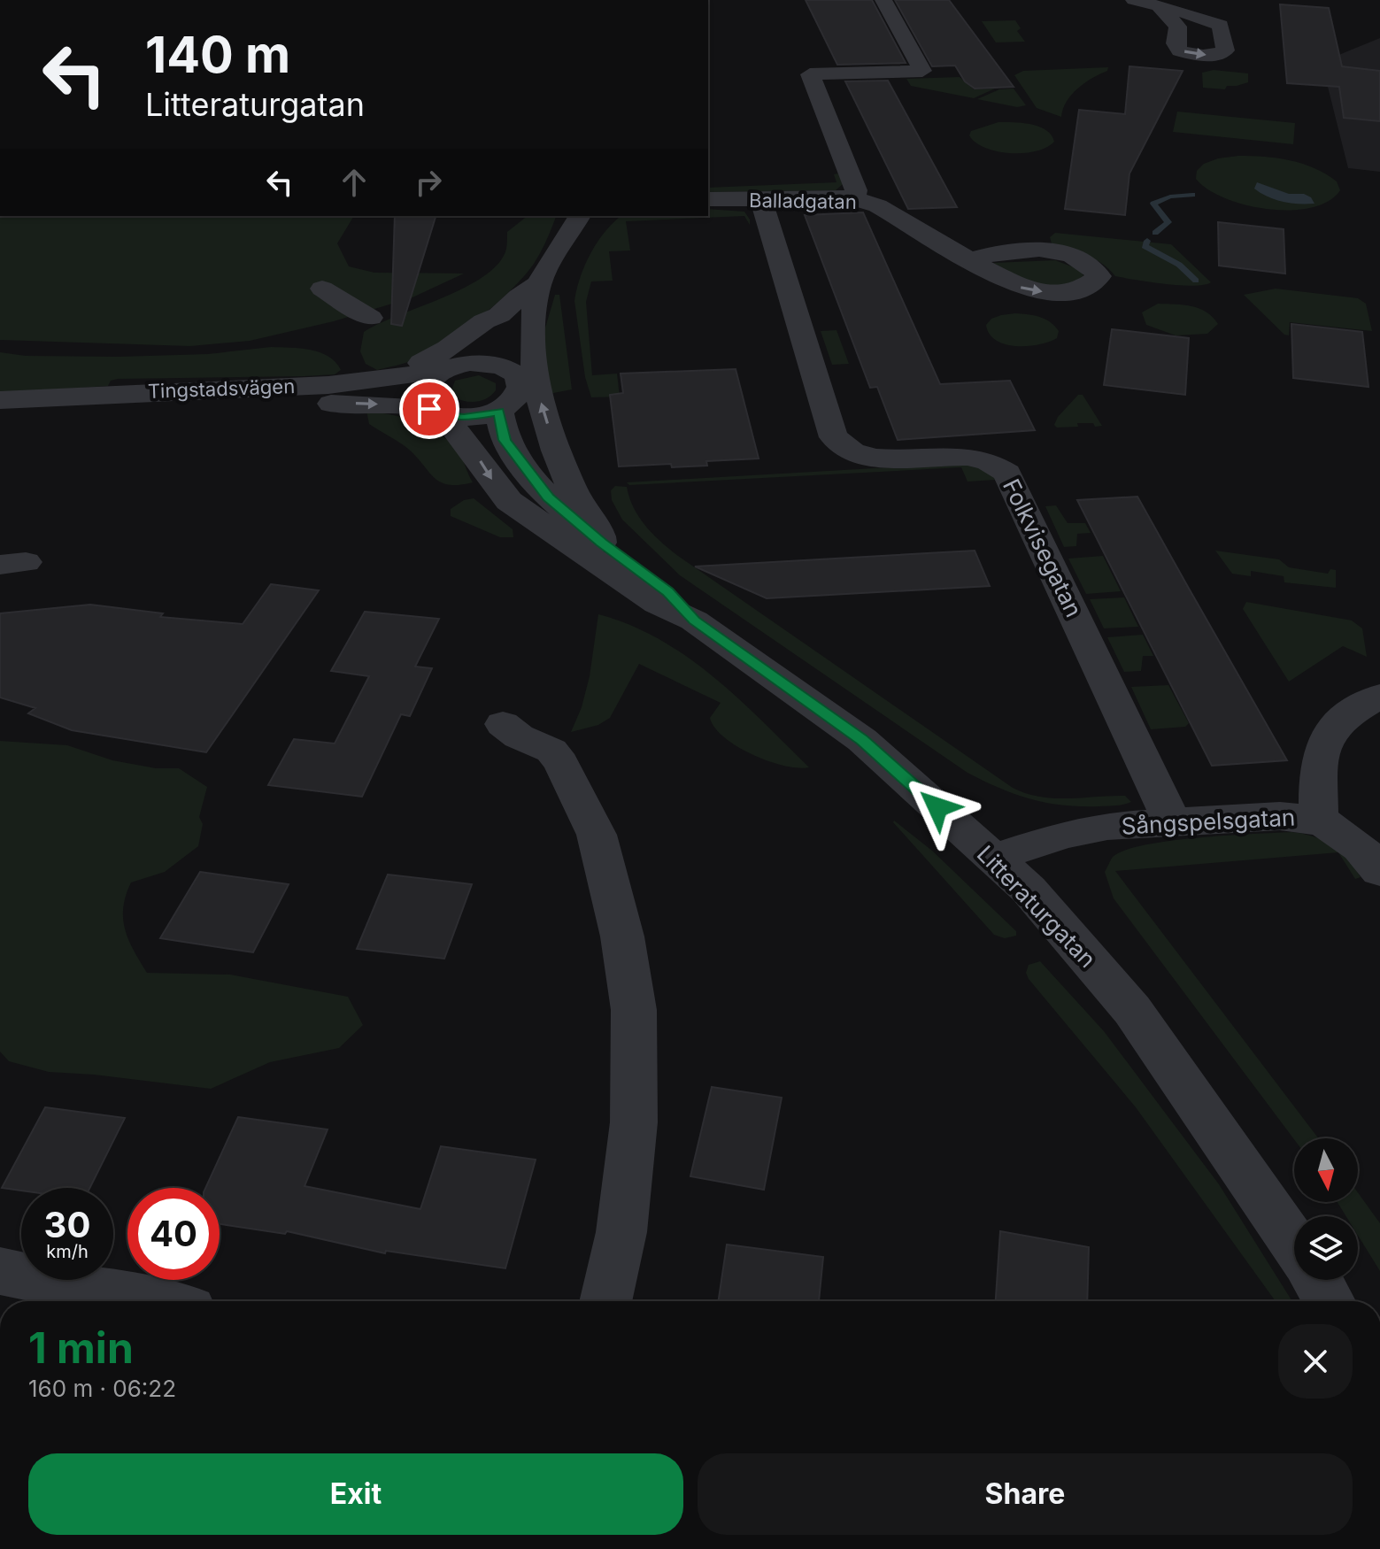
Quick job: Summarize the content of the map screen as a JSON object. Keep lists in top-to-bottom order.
{
  "streets": {
    "street": [
      "Balladgatan",
      "Tingstadsvägen",
      "Folkvisegatan",
      "Sångspelsgatan",
      "Litteraturgatan"
    ]
  },
  "crossings": [
    ["Balladgatan", "Folkvisegatan"],
    ["Tingstadsvägen", "Litteraturgatan"],
    ["Folkvisegatan", "Sångspelsgatan"],
    ["Sångspelsgatan", "Litteraturgatan"]
  ],
  "north": "bottom",
  "page": {
    "turn": ["140 m", "Litteraturgatan"],
    "speed": "30 km/h",
    "limit": "40",
    "heading": ["1 min", "160 m · 06:22"],
    "buttons": ["Exit", "Share"]
  }
}
